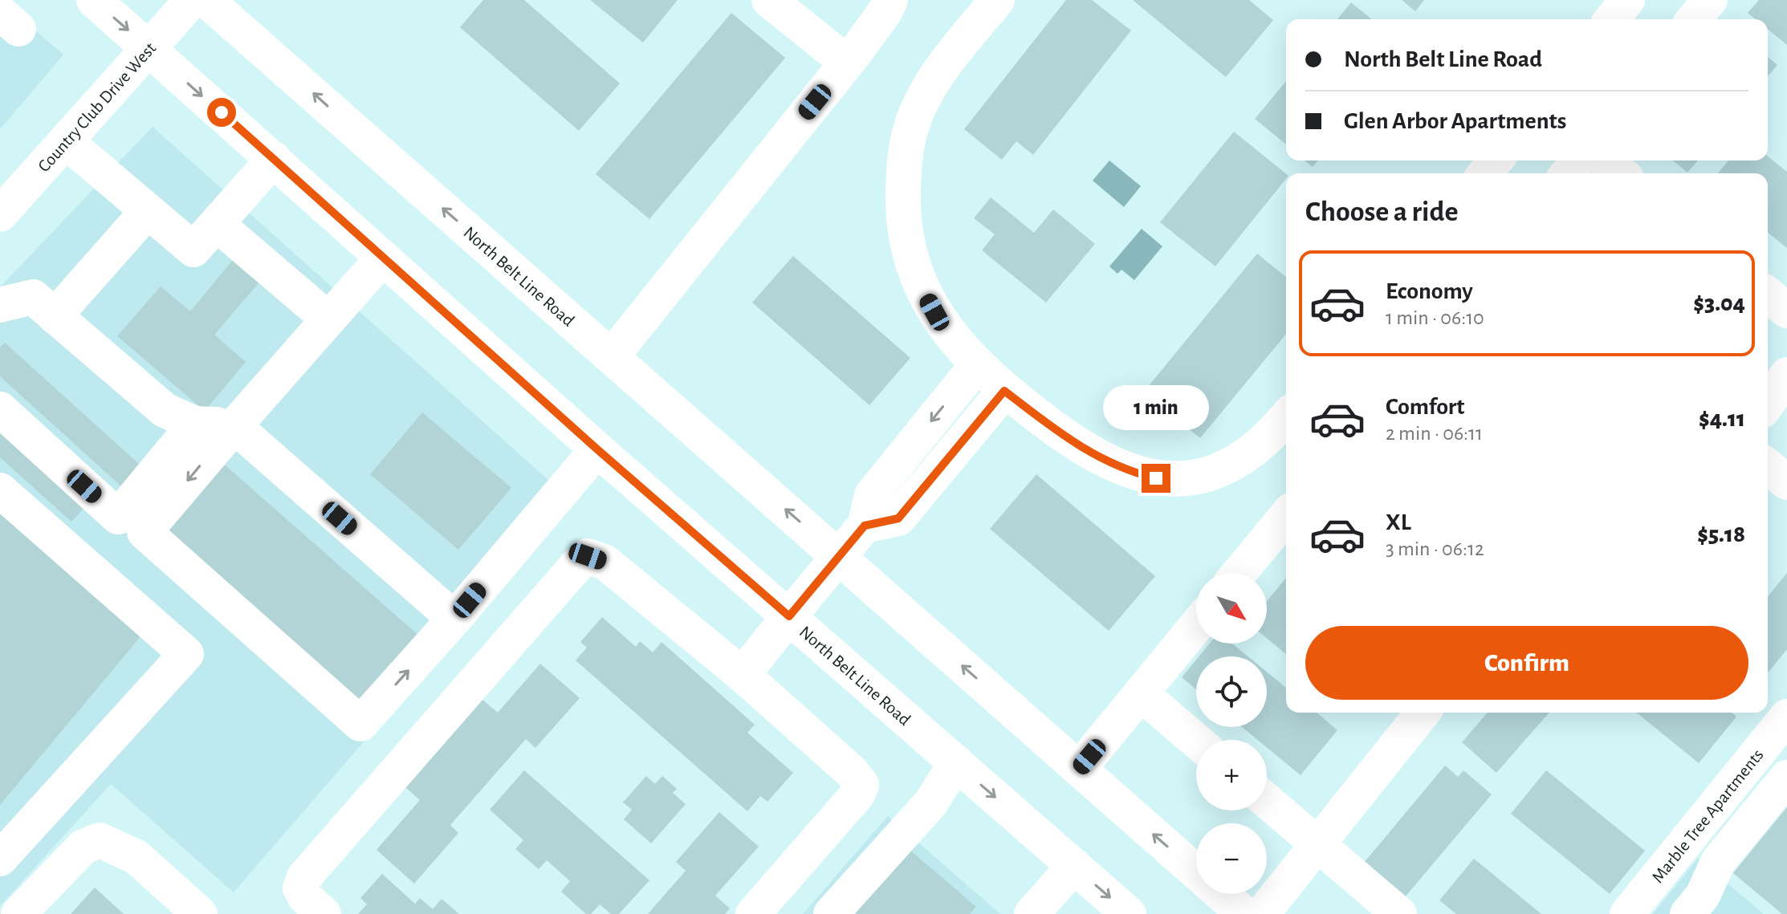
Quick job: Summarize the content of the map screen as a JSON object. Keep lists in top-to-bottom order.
{
  "streets": {
    "main road": ["Country Club Drive West", "North Belt Line Road", "Marble Tree Apartments"]
  },
  "crossings": [
    ["Country Club Drive West", "North Belt Line Road"]
  ],
  "north": "bottom right",
  "page": {
    "banner": ["North Belt Line Road", "Glen Arbor Apartments"],
    "heading": "Choose a ride",
    "list": [
      {
        "name": "Economy",
        "note": "1 min · 06:10",
        "value": "$3.04"
      },
      {
        "name": "Comfort",
        "note": "2 min · 06:11",
        "value": "$4.11"
      },
      {
        "name": "XL",
        "note": "3 min · 06:12",
        "value": "$5.18"
      }
    ],
    "bubble": "1 min",
    "map_buttons": ["+", "−"],
    "buttons": "Confirm"
  }
}
